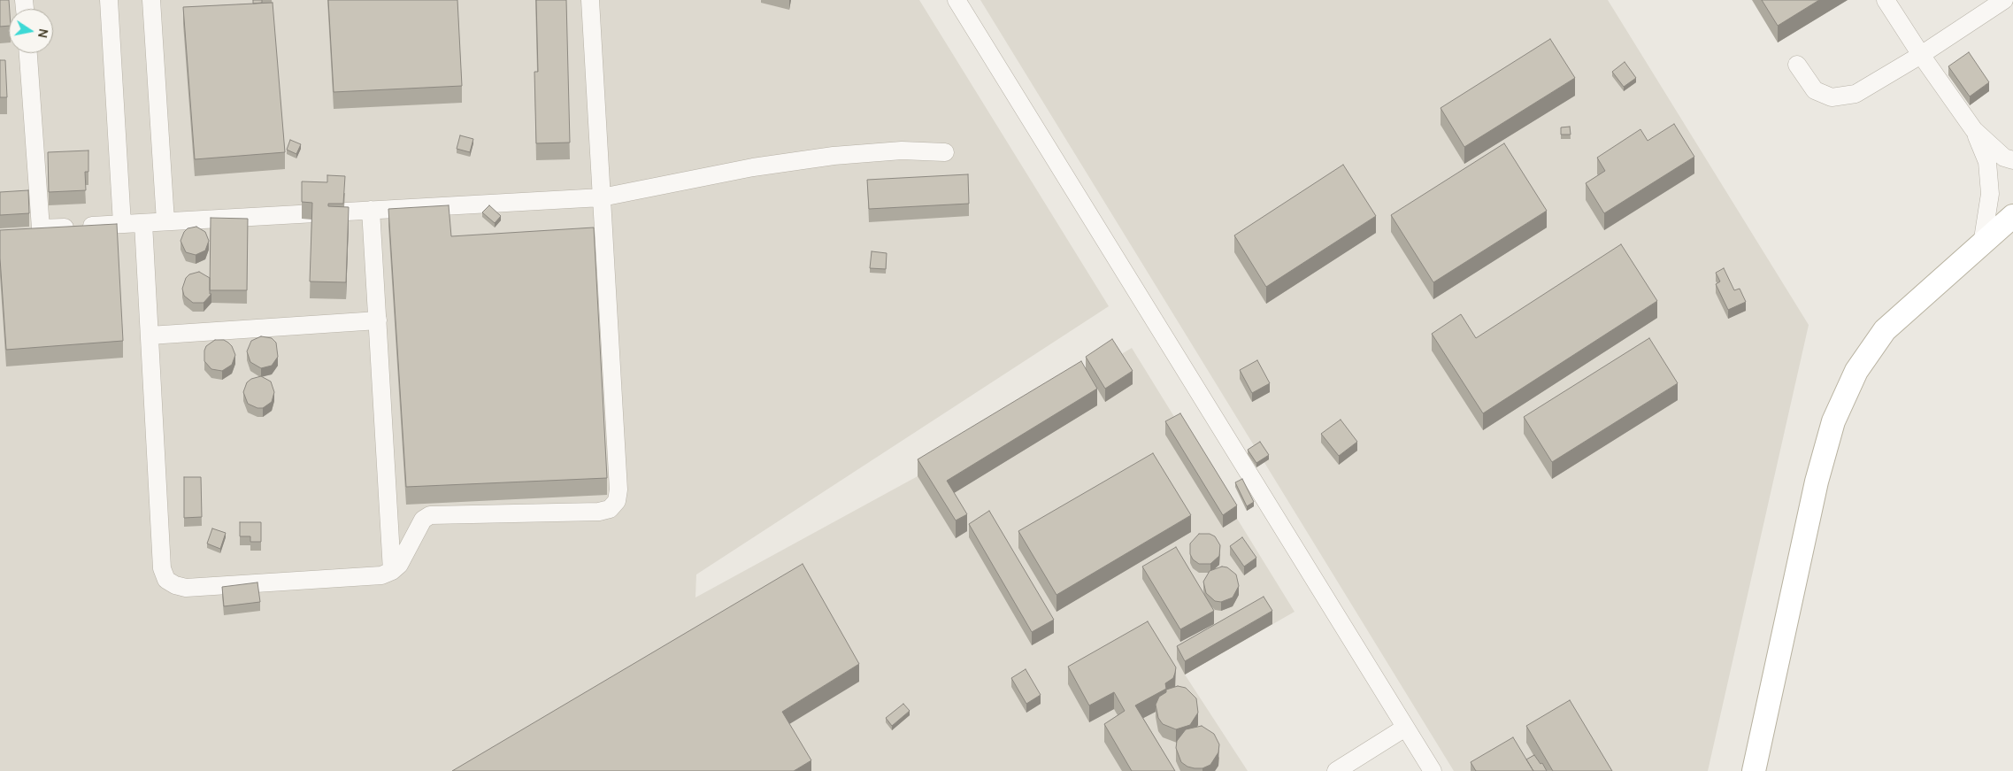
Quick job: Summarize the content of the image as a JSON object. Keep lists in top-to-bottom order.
{
  "north": "right"
}
